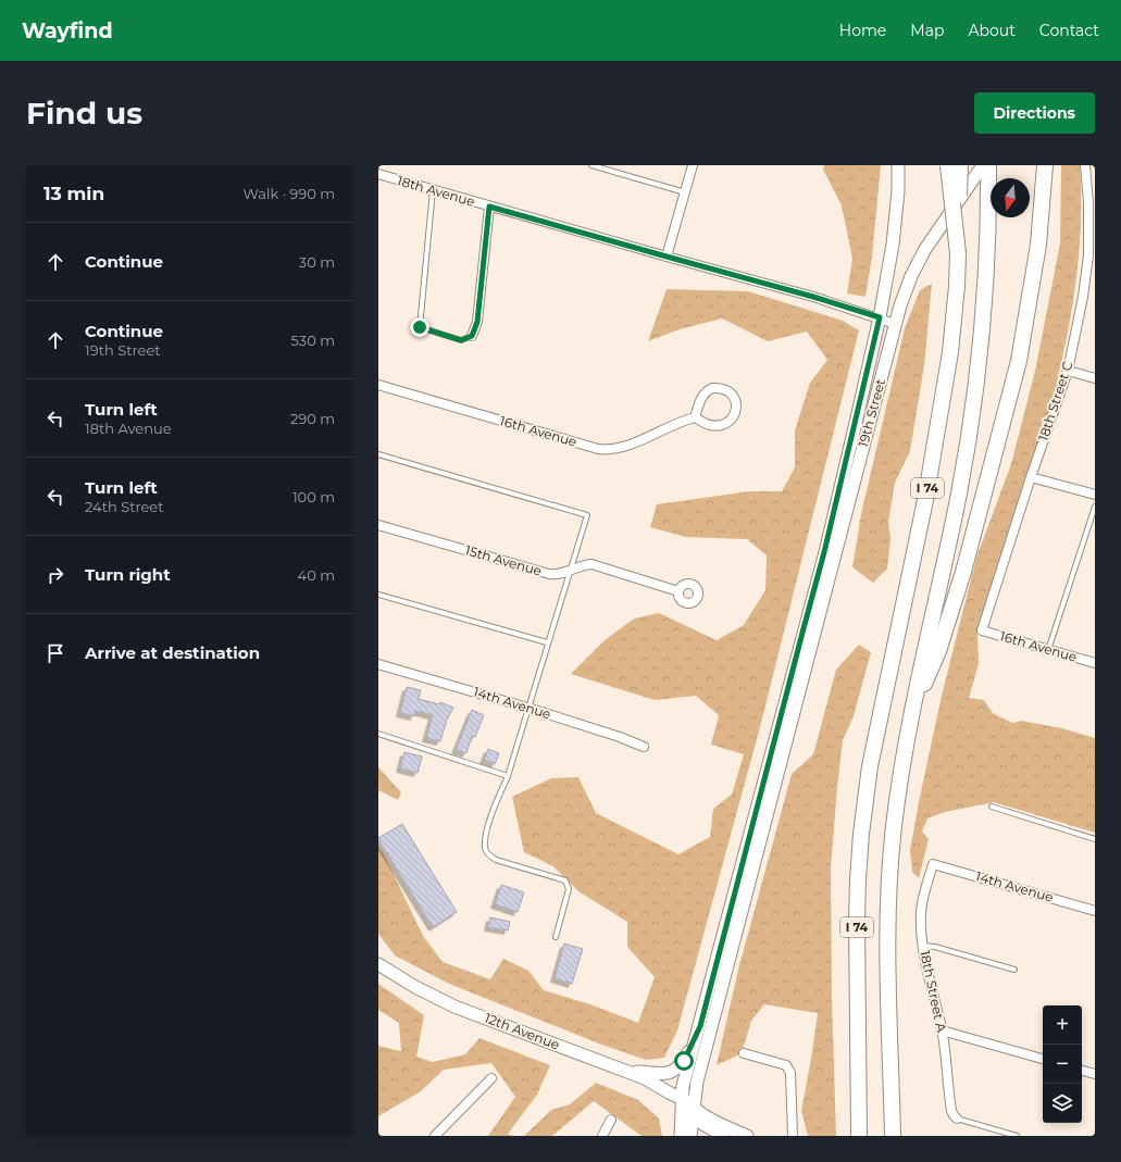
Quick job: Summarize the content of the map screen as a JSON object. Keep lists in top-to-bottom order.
{
  "streets": {
    "highway": ["I 74"],
    "main road": ["19th Street", "12th Avenue"],
    "street": [
      "18th Avenue",
      "18th Street C",
      "16th Avenue",
      "15th Avenue",
      "14th Avenue",
      "18th Street A"
    ]
  },
  "crossings": [
    ["18th Avenue", "19th Street"],
    ["18th Street C", "16th Avenue"],
    ["19th Street", "12th Avenue"],
    ["14th Avenue", "18th Street A"]
  ],
  "north": "bottom",
  "page": {
    "header": "Wayfind",
    "nav": [
      "Home",
      "Map",
      "About",
      "Contact"
    ],
    "buttons": "Directions",
    "title": "Find us",
    "heading": ["13 min", "Walk · 990 m"],
    "list": [
      ["Continue", "30 m"],
      ["Continue", "19th Street", "530 m"],
      ["Turn left", "18th Avenue", "290 m"],
      ["Turn left", "24th Street", "100 m"],
      ["Turn right", "40 m"],
      "Arrive at destination"
    ],
    "map_buttons": ["+", "−"]
  }
}
